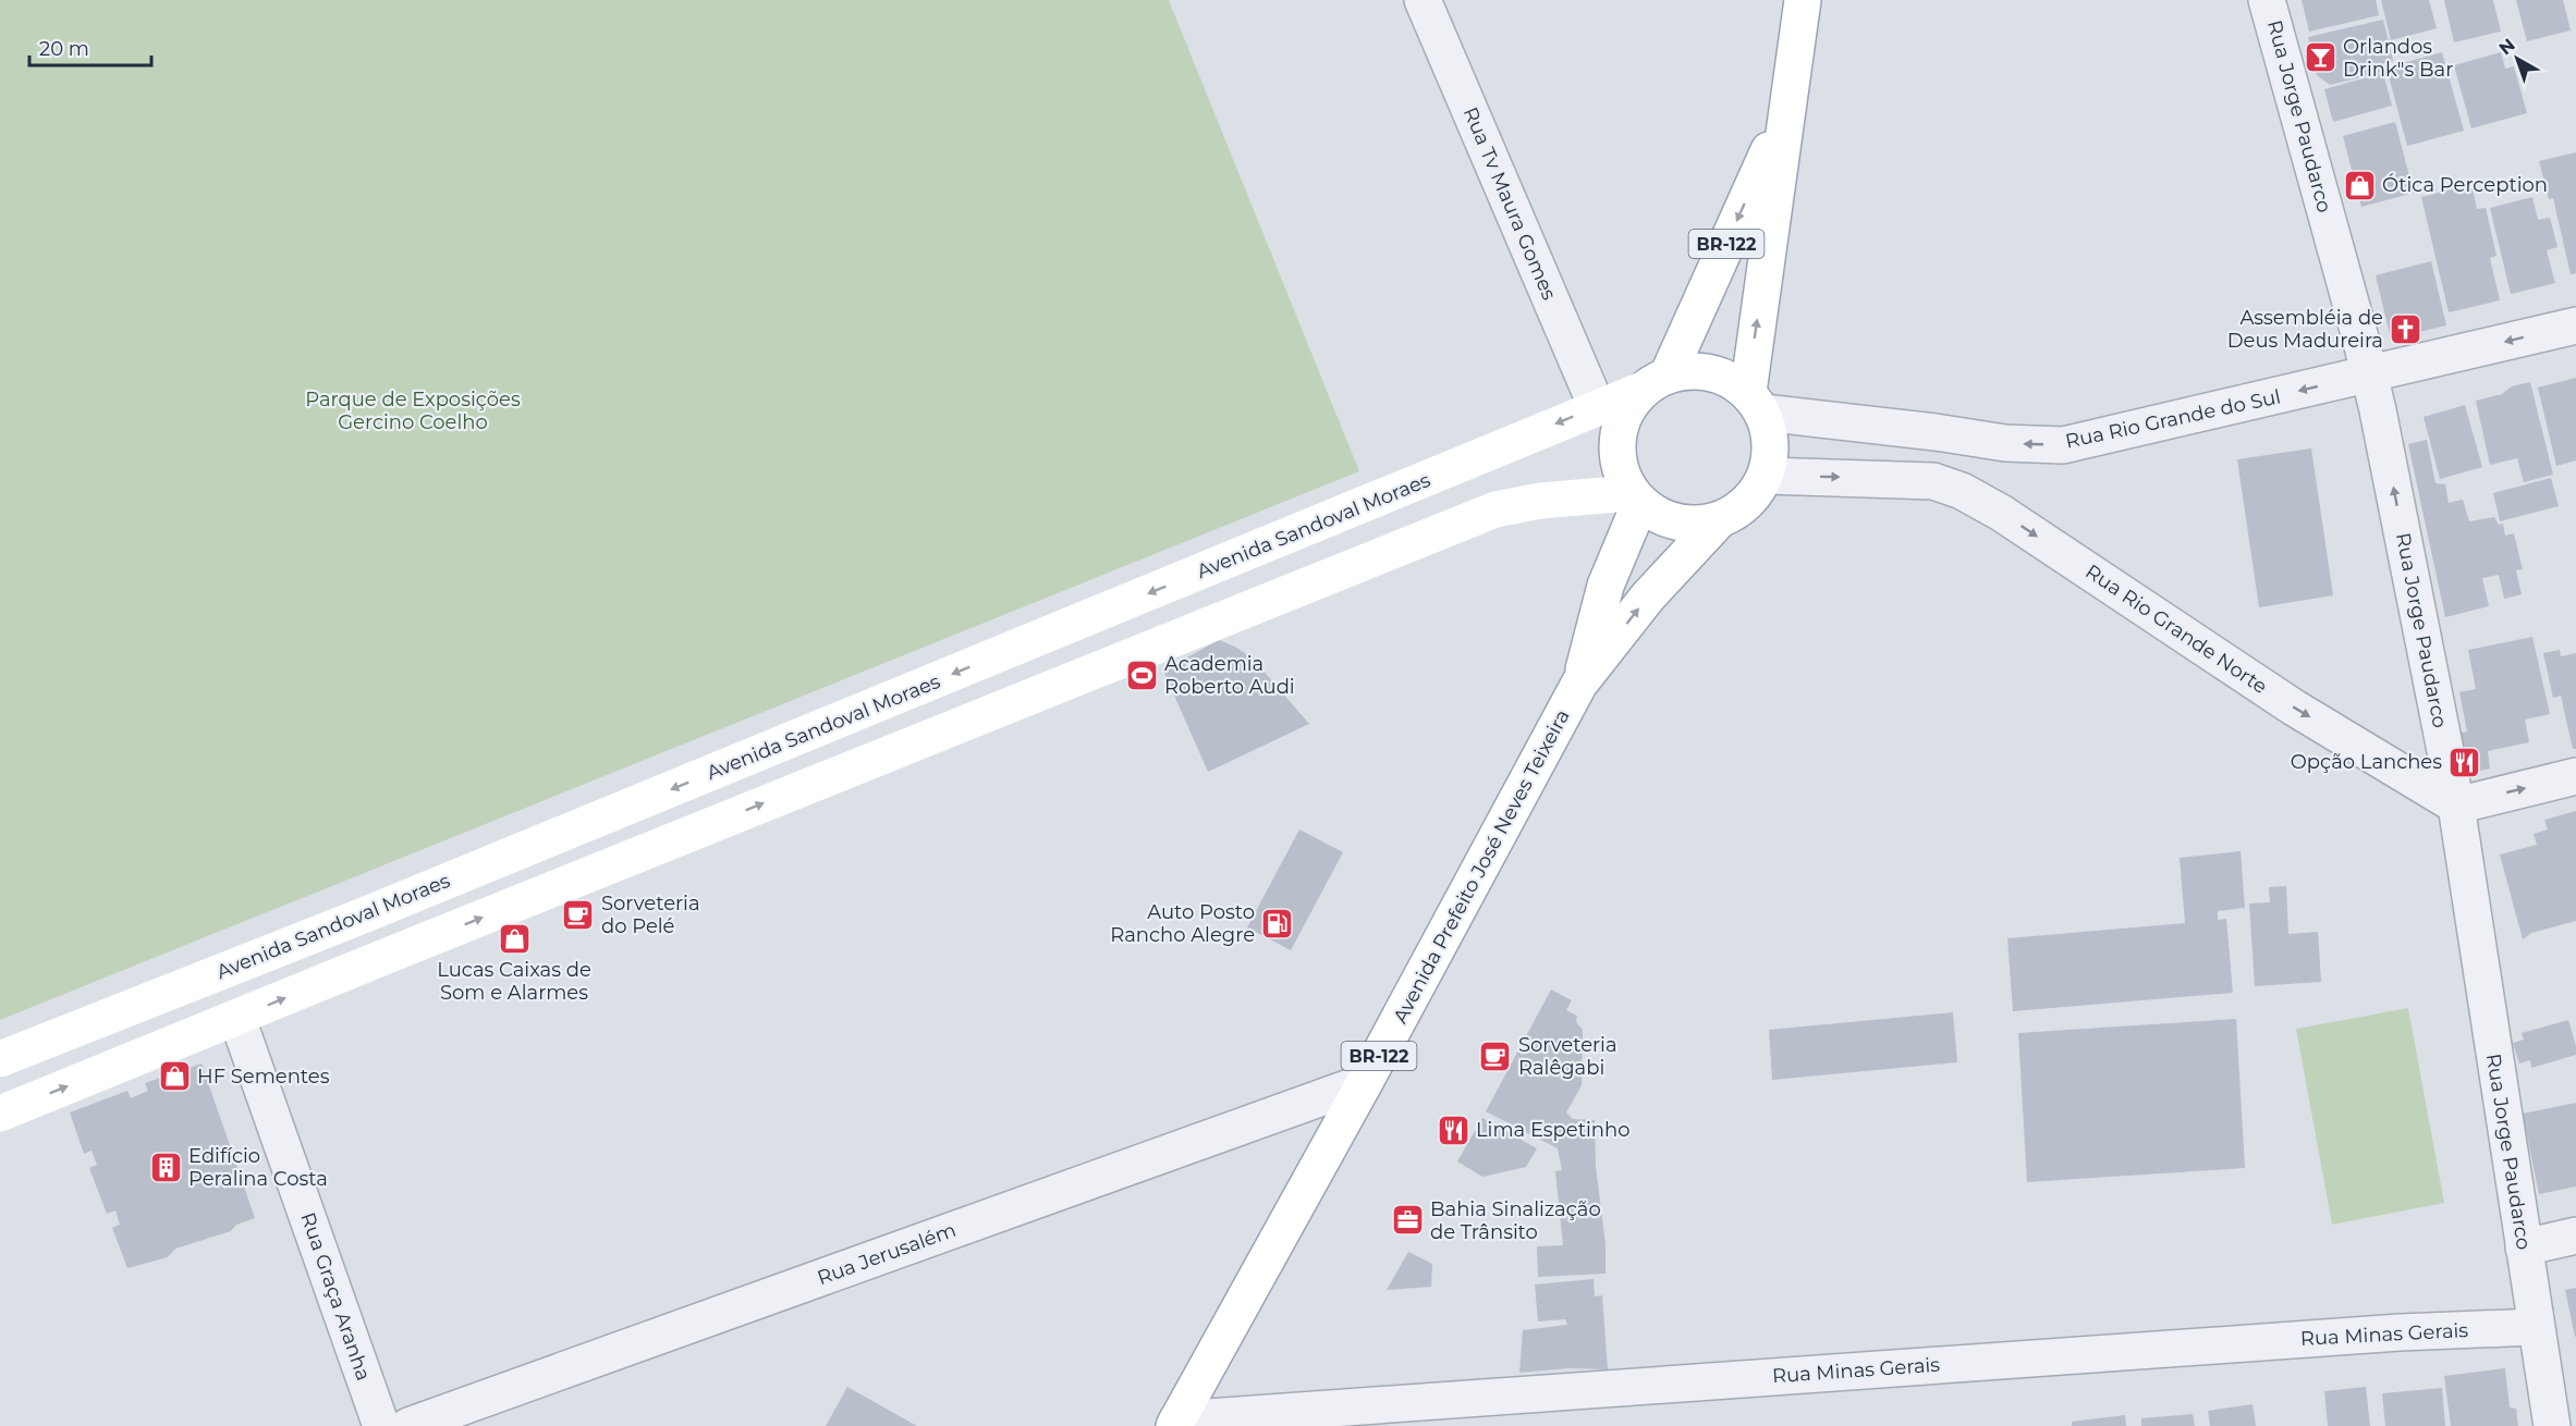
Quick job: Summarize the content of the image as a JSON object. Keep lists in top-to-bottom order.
{
  "streets": {
    "main road": ["BR-122", "Avenida Sandoval Moraes", "Avenida Prefeito José Neves Teixeira"],
    "street": [
      "Rua Jorge Paudarco",
      "Rua Tv Maura Gomes",
      "Rua Rio Grande do Sul",
      "Rua Rio Grande Norte",
      "Rua Jerusalém",
      "Rua Graça Aranha",
      "Rua Minas Gerais"
    ]
  },
  "crossings": [
    ["Rua Jorge Paudarco", "Rua Rio Grande do Sul"],
    ["Rua Jorge Paudarco", "Rua Rio Grande Norte"],
    ["Rua Jorge Paudarco", "Rua Minas Gerais"],
    ["Rua Tv Maura Gomes", "Avenida Sandoval Moraes"],
    ["BR-122", "Rua Rio Grande do Sul"],
    ["BR-122", "Avenida Sandoval Moraes"],
    ["BR-122", "Rua Rio Grande Norte"],
    ["BR-122", "Avenida Prefeito José Neves Teixeira"],
    ["Rua Rio Grande do Sul", "Avenida Sandoval Moraes"],
    ["Rua Rio Grande do Sul", "Rua Rio Grande Norte"],
    ["Rua Rio Grande do Sul", "Avenida Prefeito José Neves Teixeira"],
    ["Avenida Sandoval Moraes", "Rua Rio Grande Norte"],
    ["Avenida Sandoval Moraes", "Avenida Prefeito José Neves Teixeira"],
    ["Rua Rio Grande Norte", "Avenida Prefeito José Neves Teixeira"],
    ["Avenida Prefeito José Neves Teixeira", "Rua Jerusalém"],
    ["Avenida Prefeito José Neves Teixeira", "Rua Minas Gerais"]
  ],
  "one_way": ["Rua Rio Grande do Sul", "Rua Rio Grande Norte"],
  "parks": ["Parque de Exposições Gercino Coelho"],
  "places": {
    "bar": ["Orlandos Drink\"s Bar"],
    "shop": ["Ótica Perception", "Lucas Caixas de Som e Alarmes", "HF Sementes"],
    "church": ["Assembléia de Deus Madureira"],
    "sports": ["Academia Roberto Audi"],
    "restaurant": ["Opção Lanches", "Lima Espetinho"],
    "cafe": ["Sorveteria do Pelé", "Sorveteria Ralêgabi"],
    "fuel station": ["Auto Posto Rancho Alegre"],
    "building": ["Edifício Peralina Costa"],
    "office": ["Bahia Sinalização de Trânsito"]
  },
  "scale_bar": "20 m",
  "north": "top left"
}
